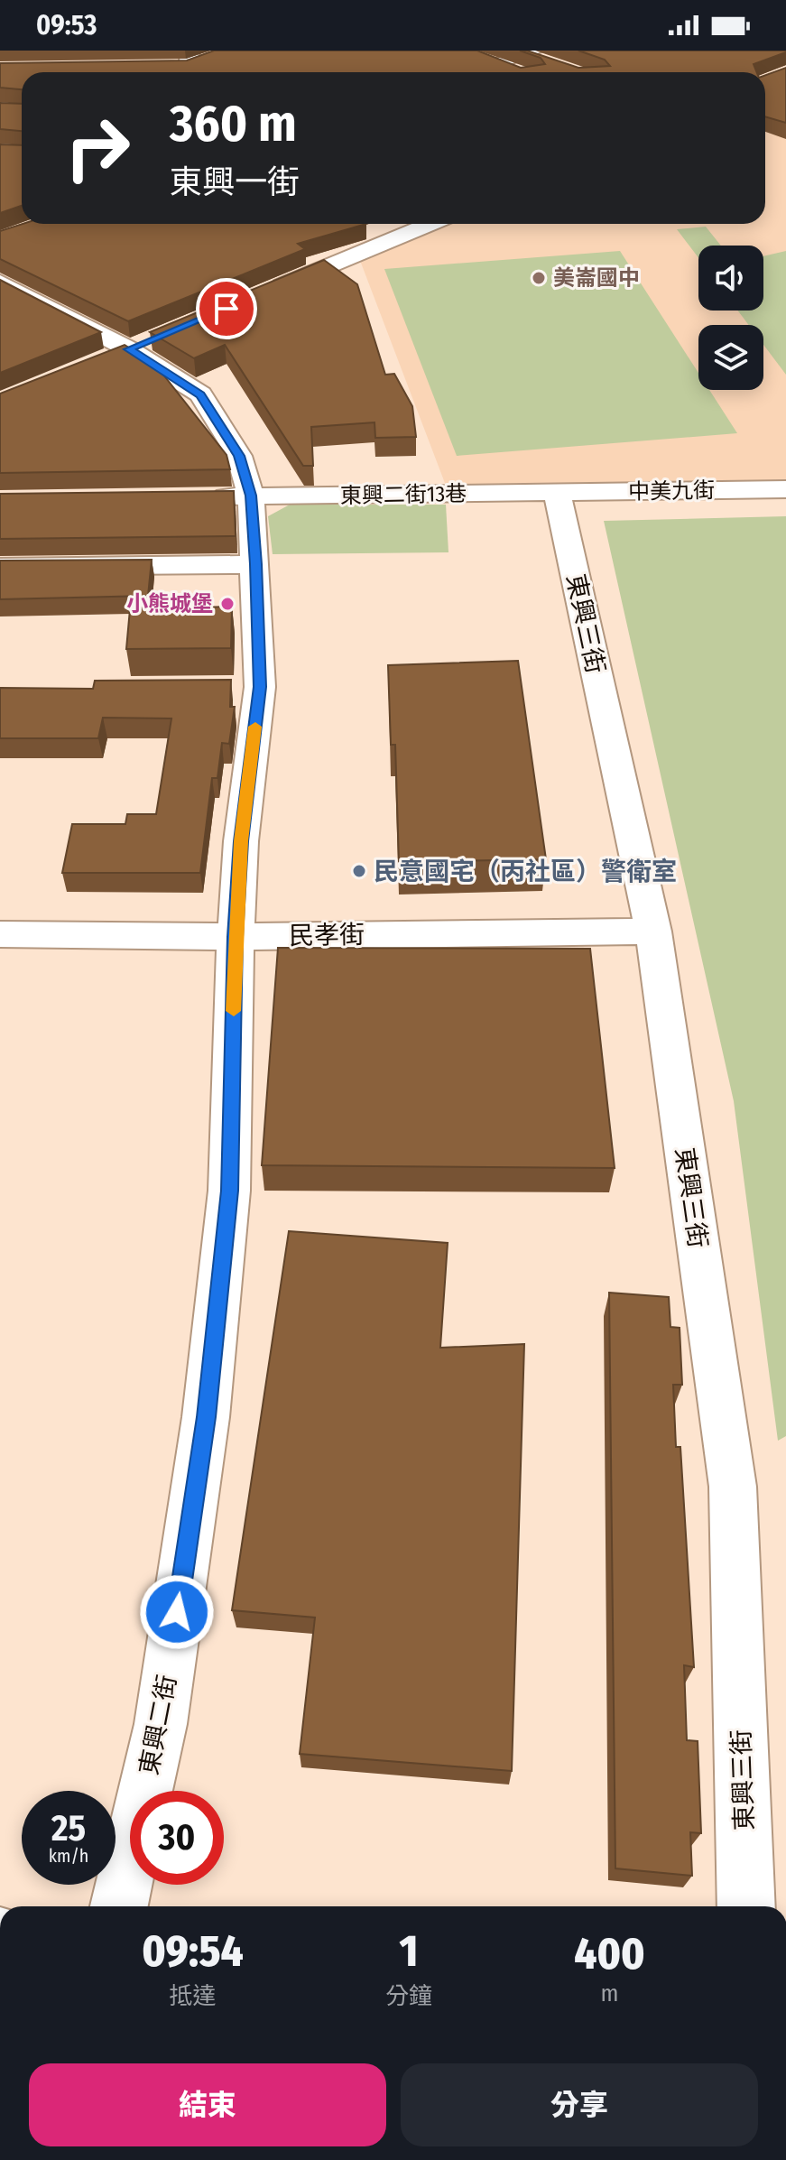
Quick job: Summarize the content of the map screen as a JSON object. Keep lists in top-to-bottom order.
{
  "streets": {
    "street": [
      "中美九街",
      "東興二街13巷",
      "東興三街",
      "民孝街",
      "東興二街"
    ]
  },
  "crossings": [
    ["中美九街", "東興二街13巷"],
    ["中美九街", "東興三街"],
    ["東興二街13巷", "東興三街"],
    ["東興二街13巷", "東興二街"],
    ["東興三街", "民孝街"],
    ["民孝街", "東興二街"]
  ],
  "places": ["美崙國中", "小熊城堡", "民意國宅（丙社區）警衛室"],
  "page": {
    "status": "09:53",
    "turn": ["360 m", "東興一街"],
    "speed": "25 km/h",
    "limit": "30",
    "eta": [
      "09:54",
      "抵達",
      "1",
      "分鐘",
      "400",
      "m"
    ],
    "buttons": ["結束", "分享"]
  }
}
